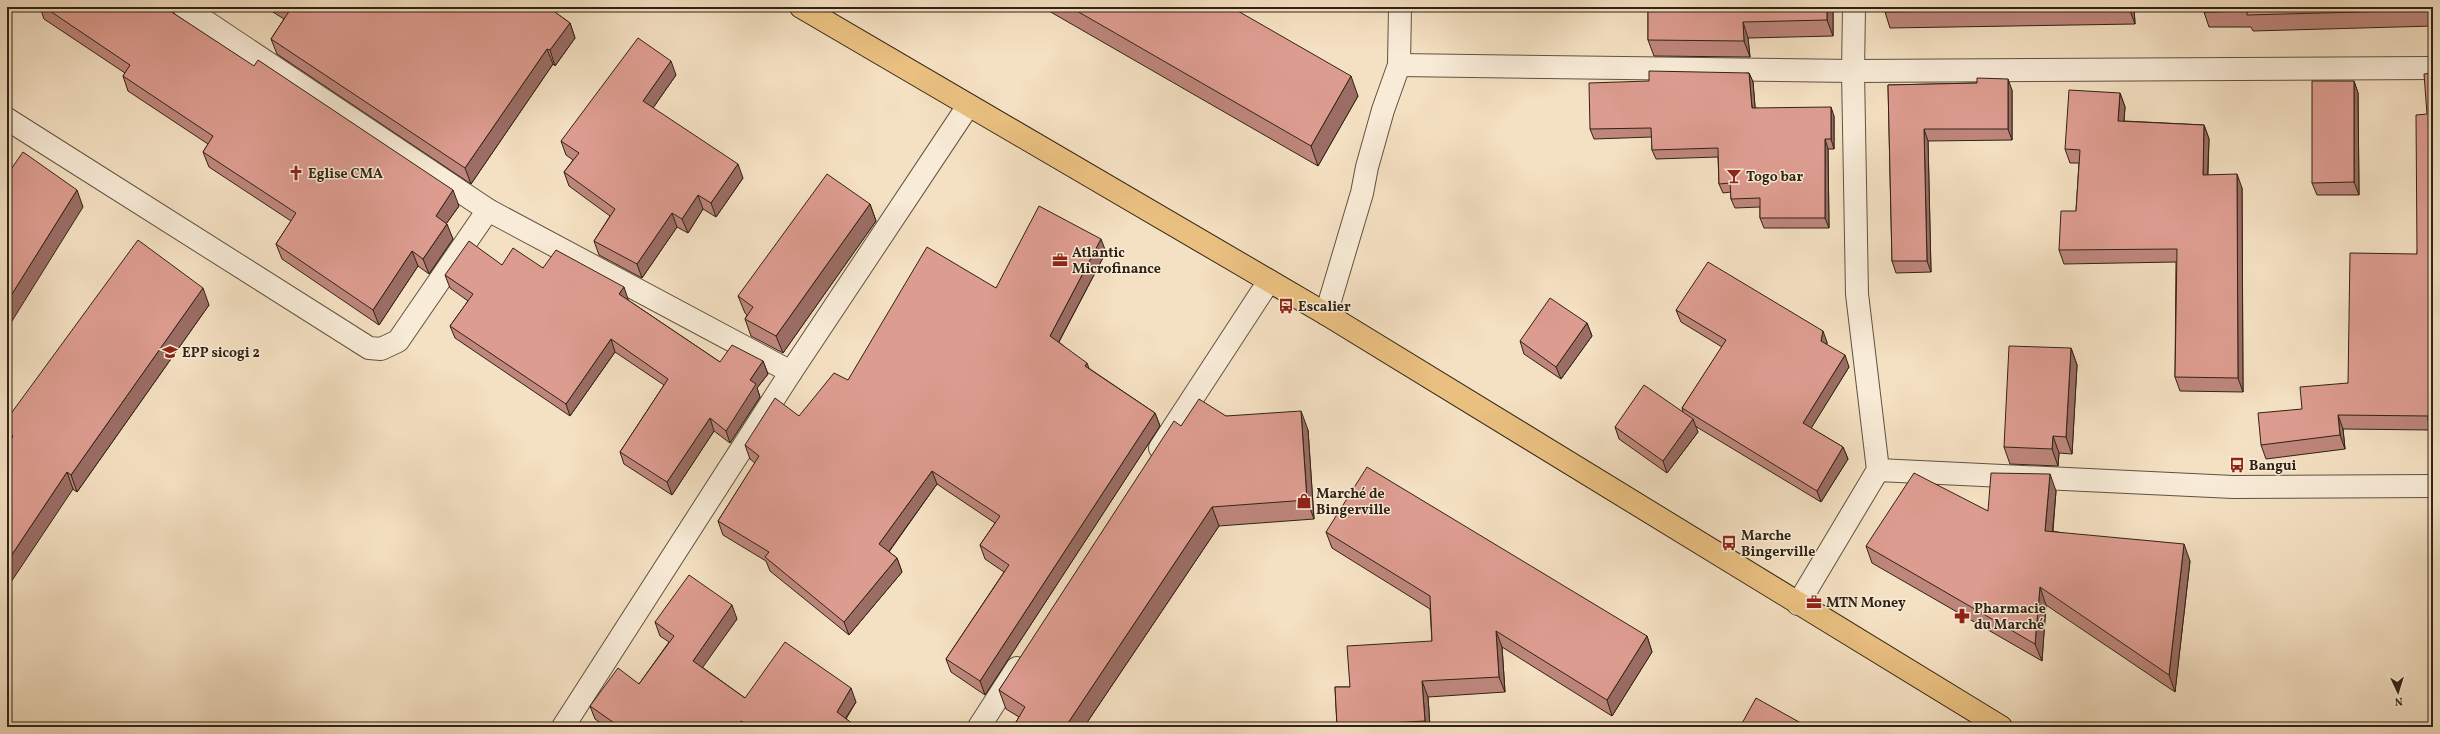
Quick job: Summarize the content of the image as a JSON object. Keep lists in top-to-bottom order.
{
  "places": {
    "church": ["Eglise CMA"],
    "bar": ["Togo bar"],
    "office": ["Atlantic Microfinance", "MTN Money"],
    "bus stop": ["Escalier", "Bangui", "Marche Bingerville"],
    "school or university": ["EPP sicogi 2"],
    "shop": ["Marché de Bingerville"],
    "pharmacy": ["Pharmacie du Marché"]
  },
  "north": "bottom"
}
